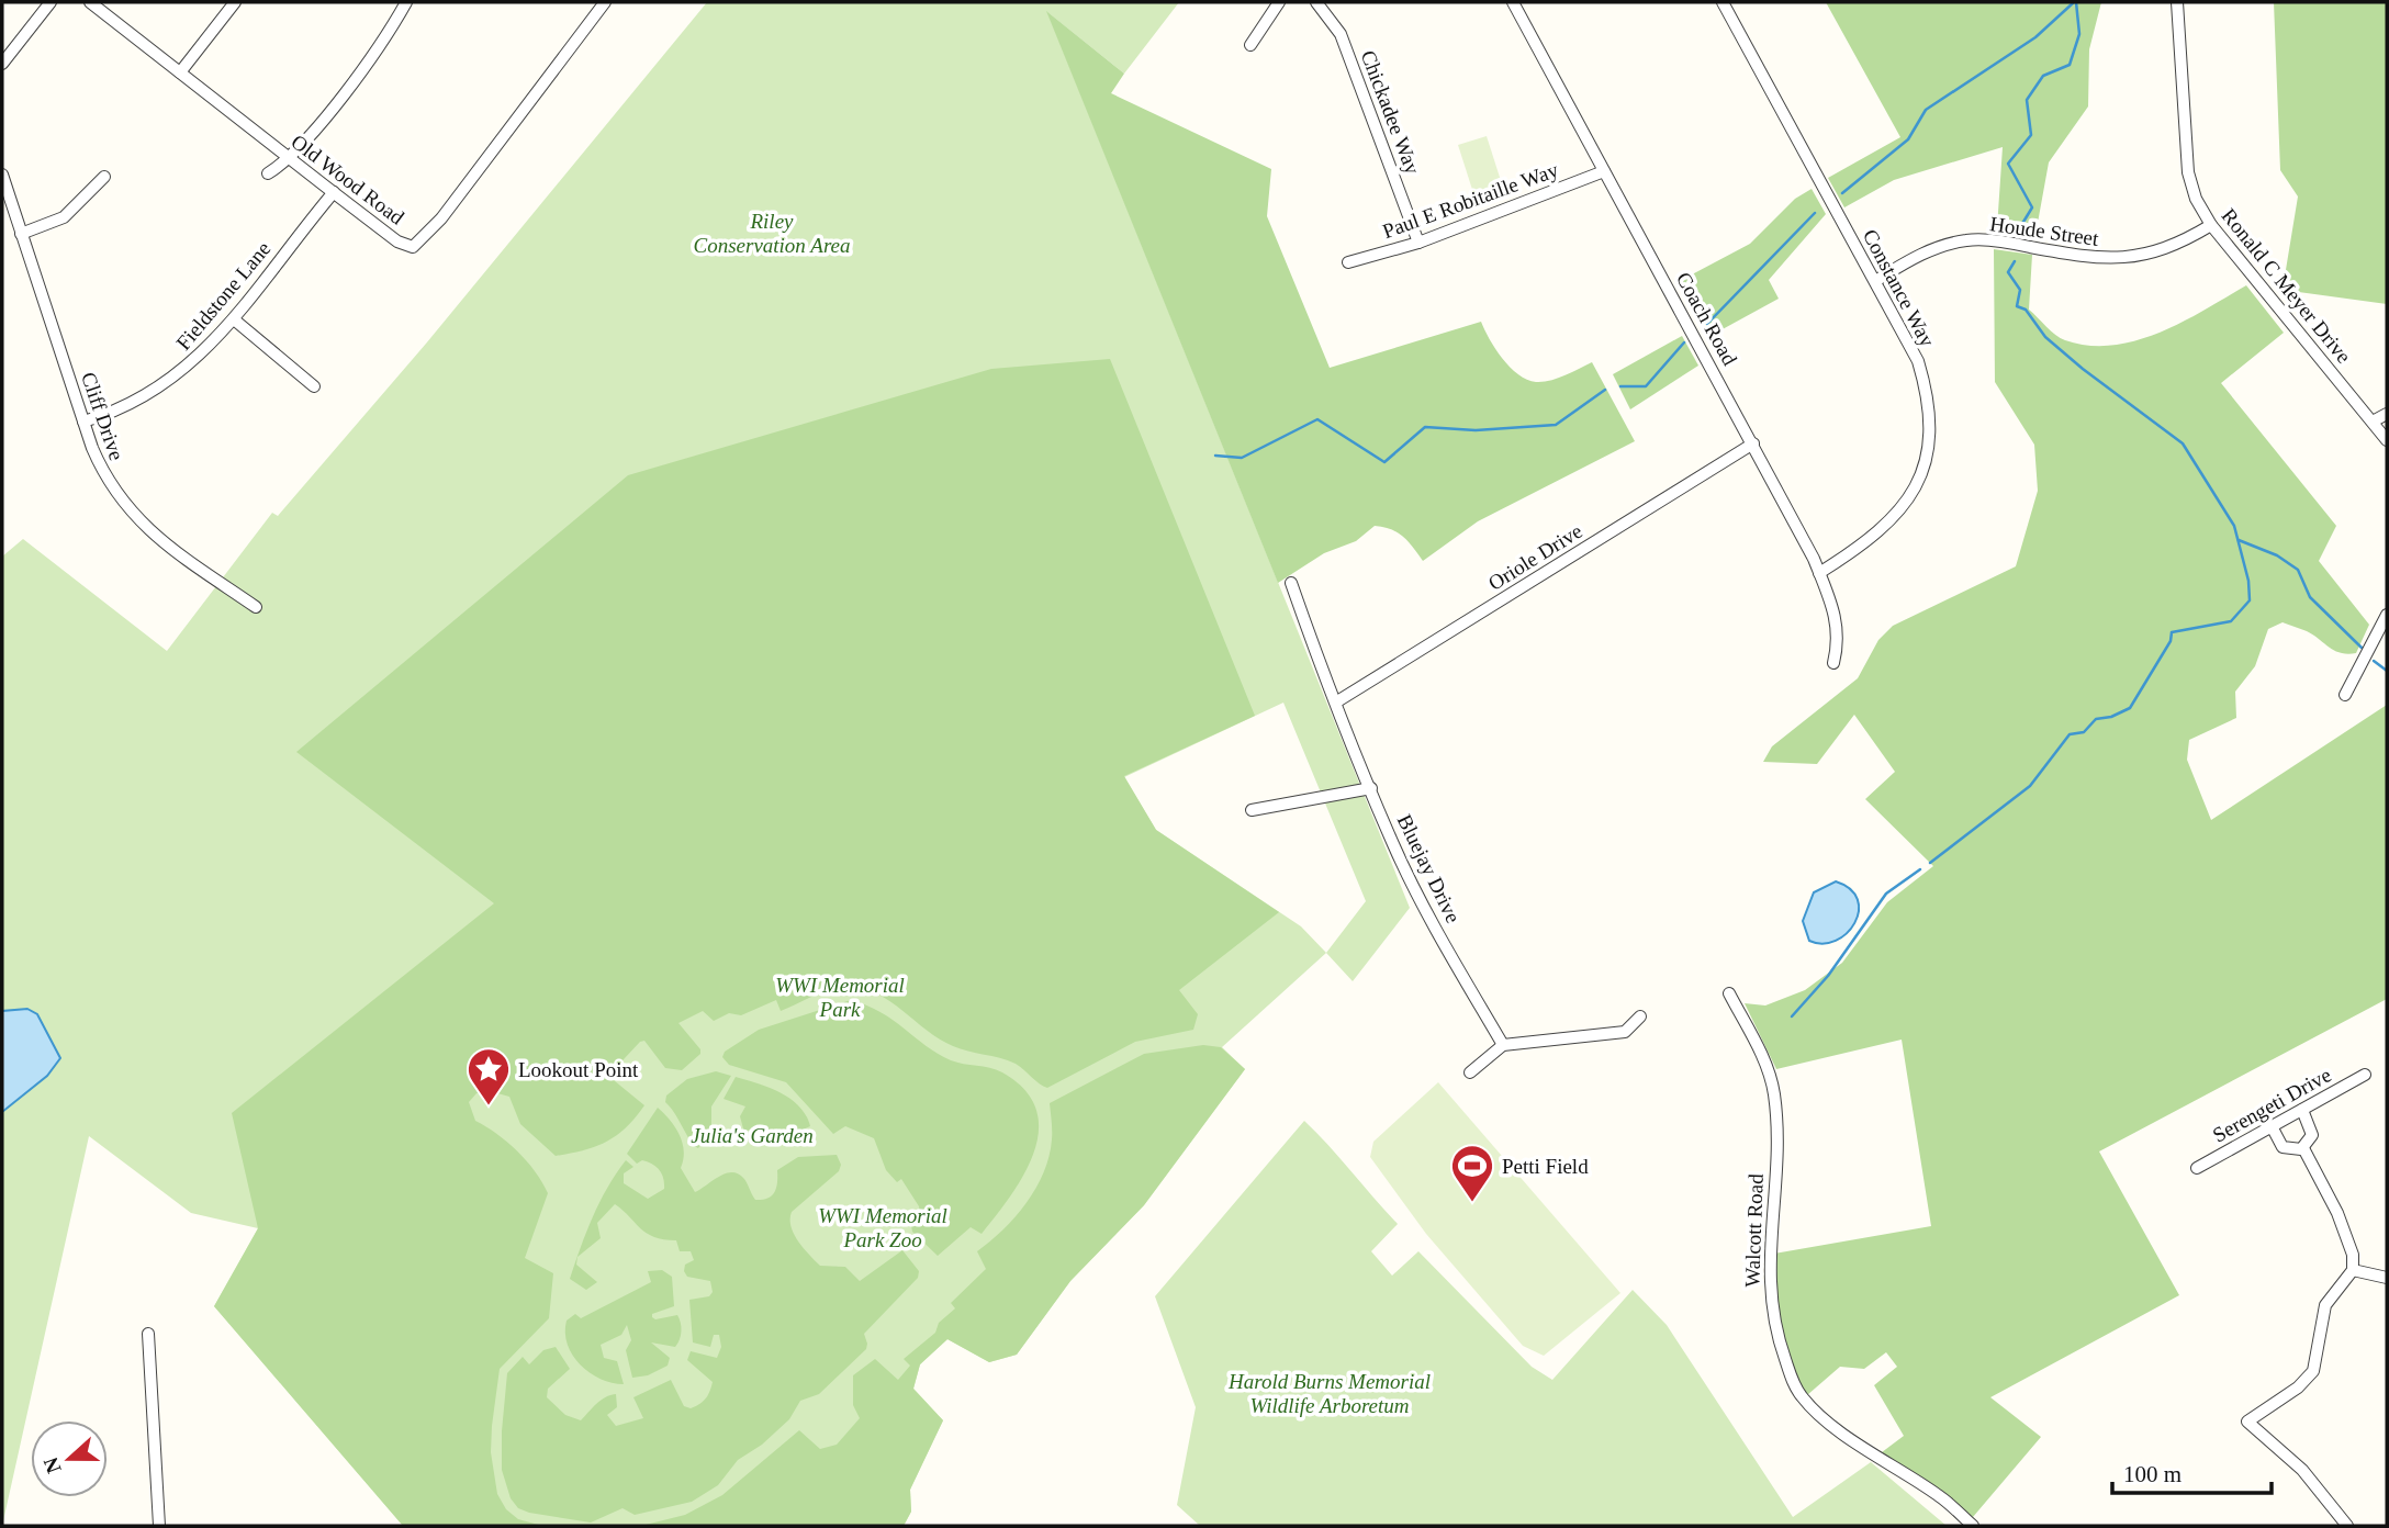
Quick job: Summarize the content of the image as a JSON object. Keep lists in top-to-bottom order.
{
  "streets": {
    "street": [
      "Chickadee Way",
      "Old Wood Road",
      "Paul E Robitaille Way",
      "Houde Street",
      "Ronald C Meyer Drive",
      "Constance Way",
      "Fieldstone Lane",
      "Coach Road",
      "Cliff Drive",
      "Oriole Drive",
      "Bluejay Drive",
      "Serengeti Drive",
      "Walcott Road"
    ]
  },
  "crossings": [
    ["Chickadee Way", "Paul E Robitaille Way"],
    ["Old Wood Road", "Fieldstone Lane"],
    ["Paul E Robitaille Way", "Coach Road"],
    ["Houde Street", "Ronald C Meyer Drive"],
    ["Houde Street", "Constance Way"],
    ["Constance Way", "Coach Road"],
    ["Fieldstone Lane", "Cliff Drive"],
    ["Coach Road", "Oriole Drive"],
    ["Oriole Drive", "Bluejay Drive"]
  ],
  "parks": [
    "Riley Conservation Area",
    "WWI Memorial Park",
    "Julia's Garden",
    "WWI Memorial Park Zoo",
    "Harold Burns Memorial Wildlife Arboretum"
  ],
  "places": {
    "place": ["Lookout Point"],
    "sports": ["Petti Field"]
  },
  "scale_bar": "100 m",
  "north": "left"
}
